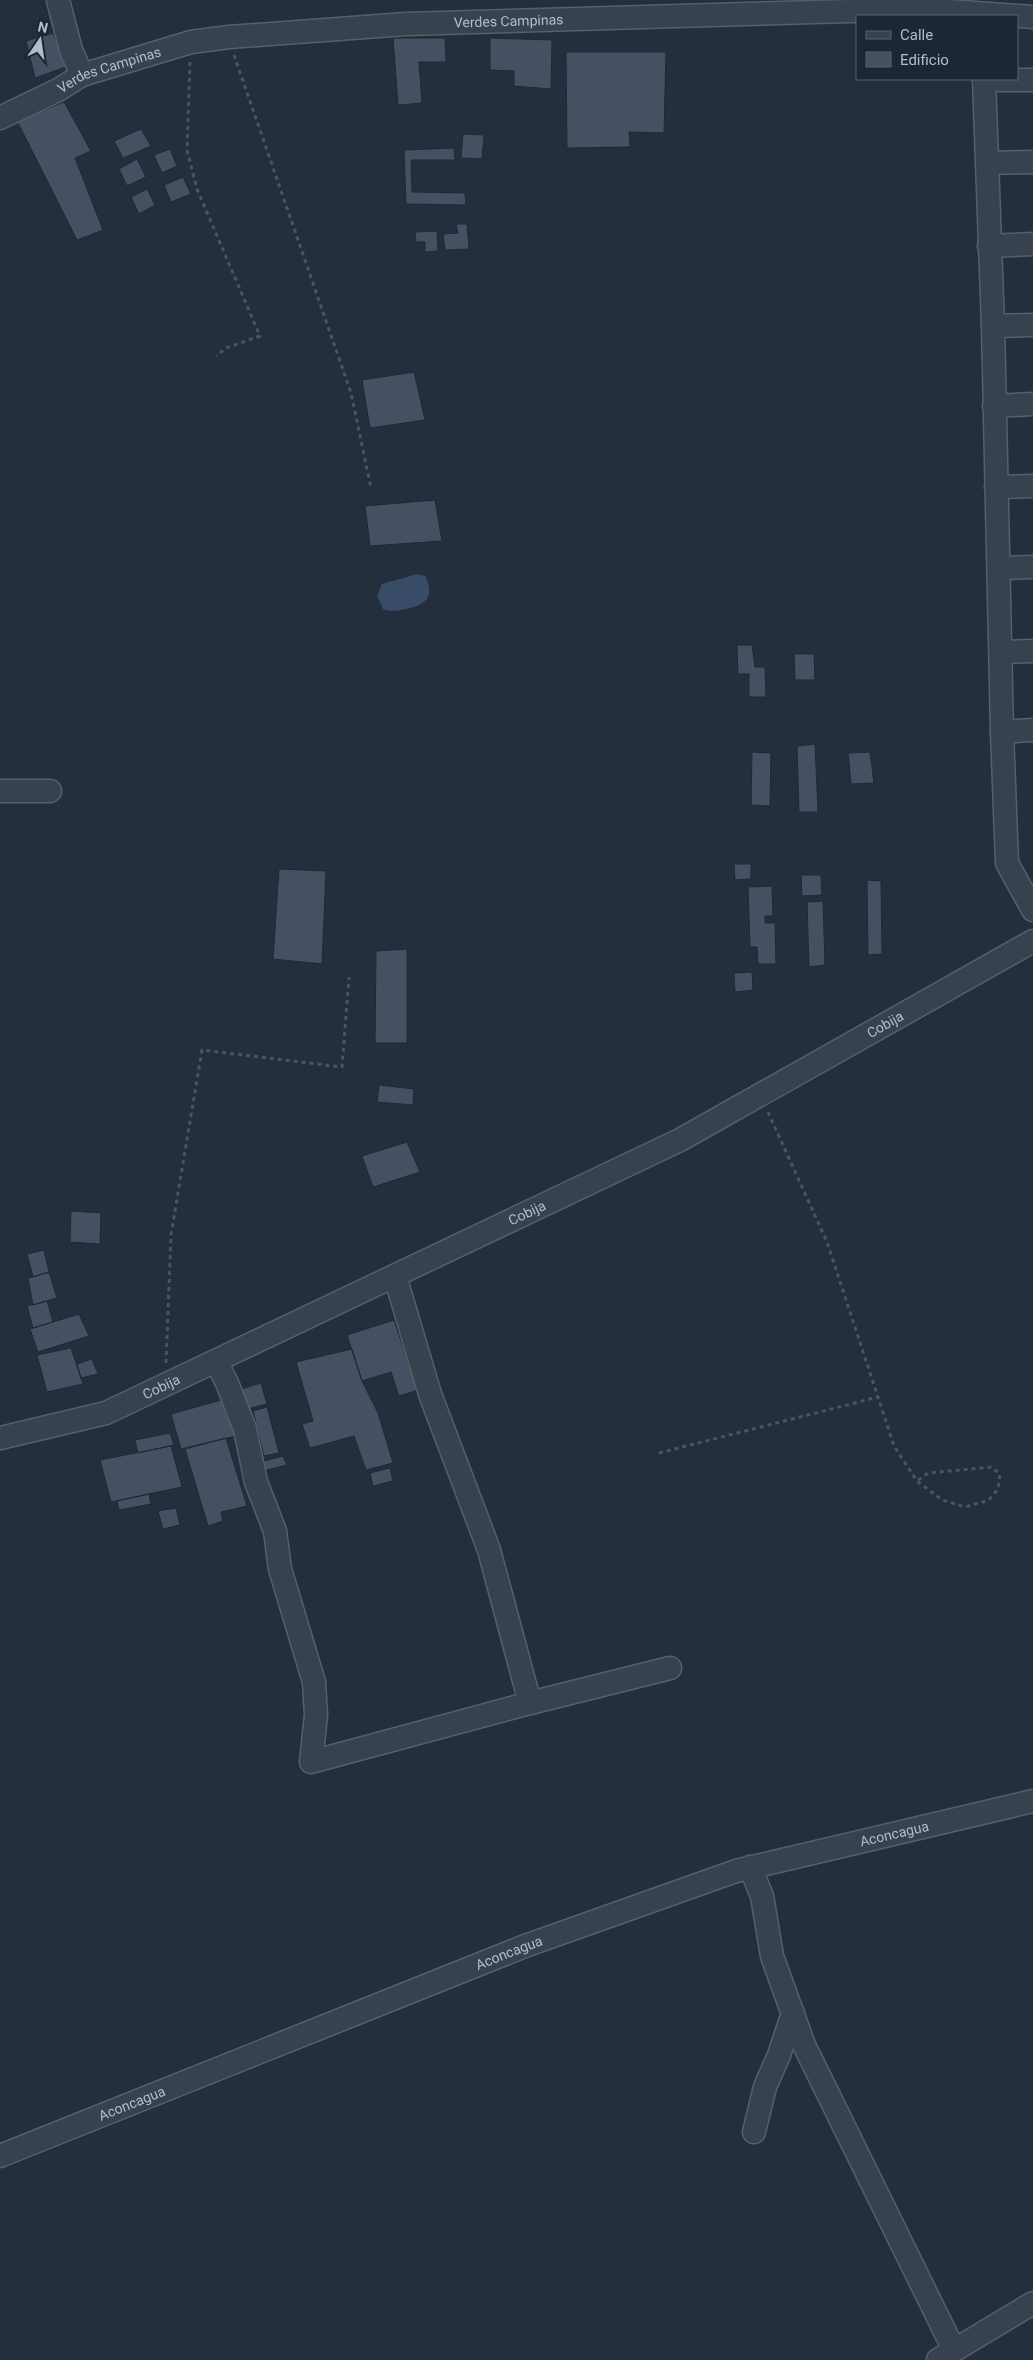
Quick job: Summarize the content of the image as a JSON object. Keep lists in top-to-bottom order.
{
  "streets": {
    "street": ["Verdes Campinas", "Cobija", "Aconcagua"]
  },
  "legend": ["Calle", "Edificio"],
  "north": "top"
}
